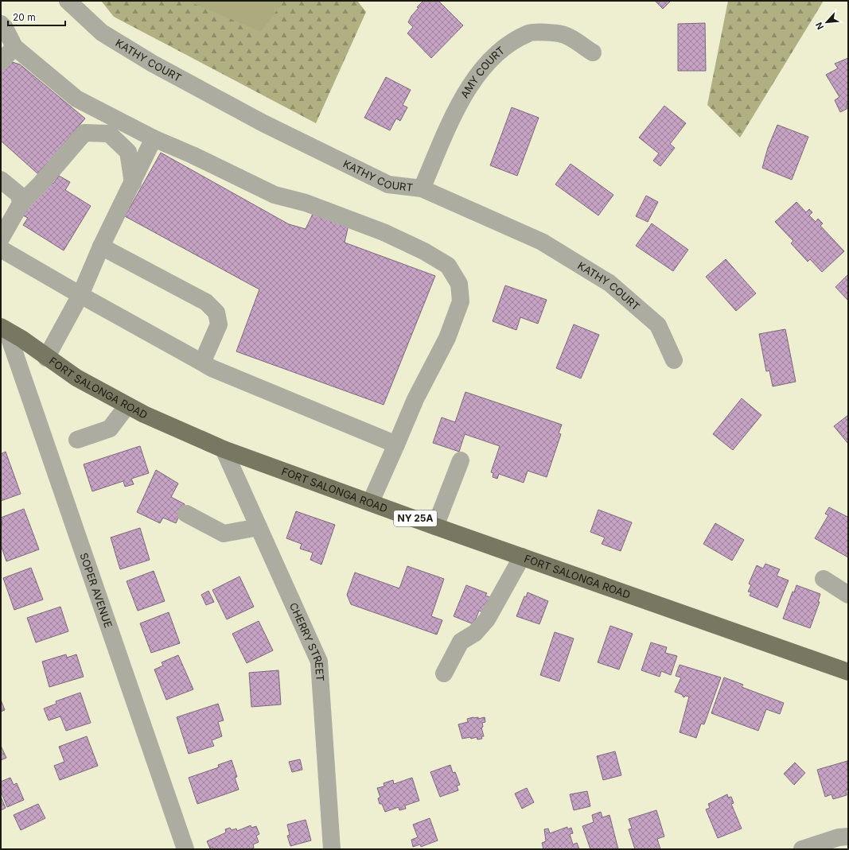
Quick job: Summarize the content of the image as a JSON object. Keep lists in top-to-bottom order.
{
  "streets": {
    "main road": ["FORT SALONGA ROAD", "NY 25A"],
    "street": [
      "KATHY COURT",
      "AMY COURT",
      "SOPER AVENUE",
      "CHERRY STREET"
    ]
  },
  "crossings": [
    ["KATHY COURT", "AMY COURT"],
    ["FORT SALONGA ROAD", "SOPER AVENUE"],
    ["FORT SALONGA ROAD", "CHERRY STREET"]
  ],
  "scale_bar": "20 m",
  "north": "bottom left"
}
